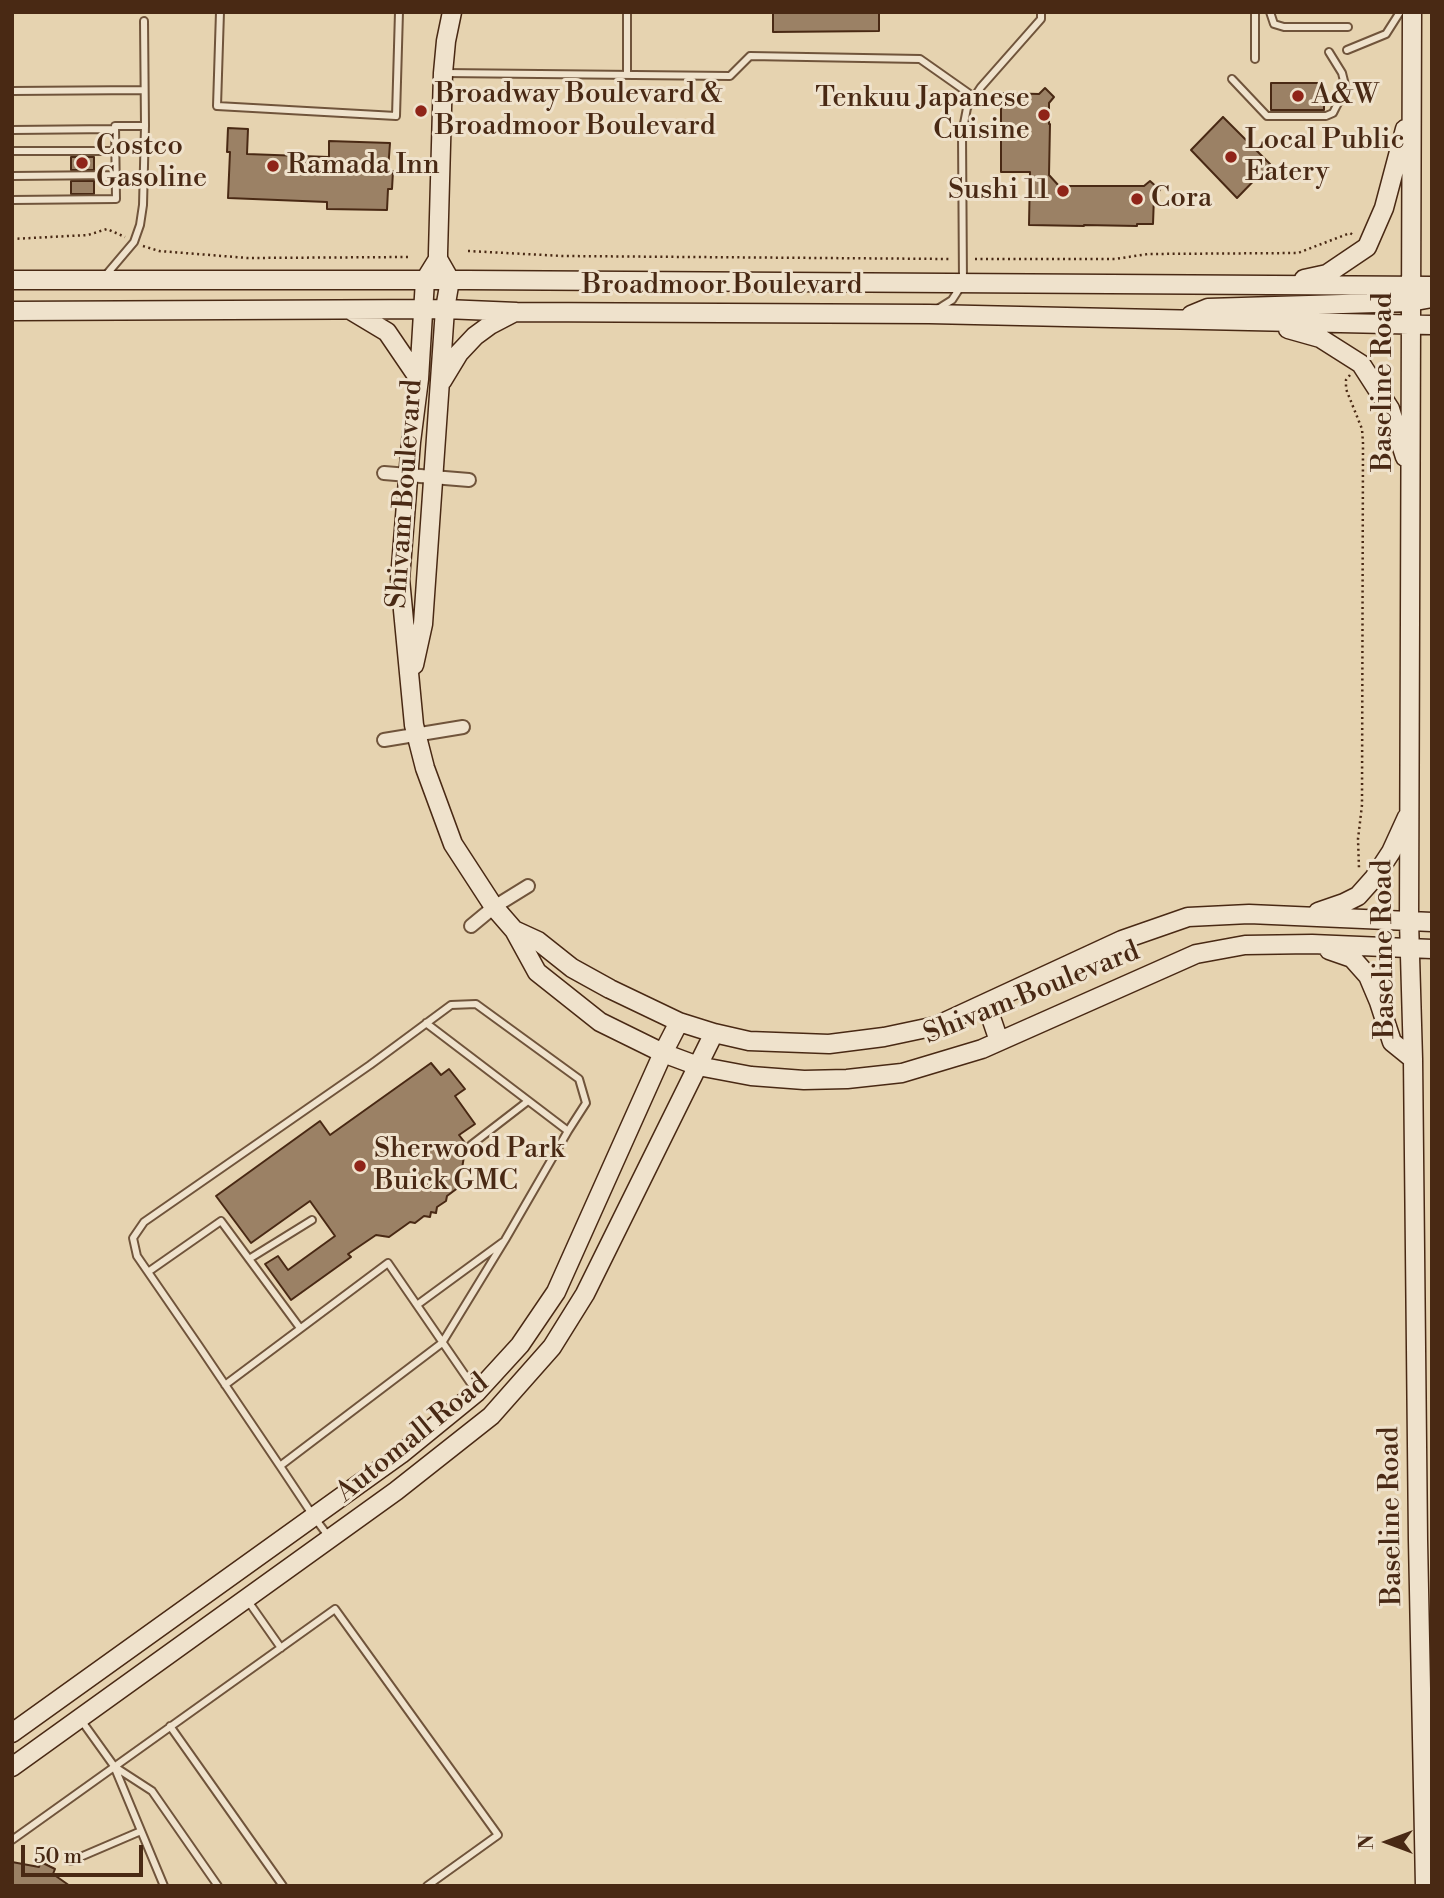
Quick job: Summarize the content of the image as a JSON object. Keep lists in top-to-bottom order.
{
  "streets": {
    "main road": [
      "Broadmoor Boulevard",
      "Baseline Road",
      "Shivam Boulevard",
      "Automall Road"
    ]
  },
  "crossings": [
    ["Broadmoor Boulevard", "Baseline Road"],
    ["Broadmoor Boulevard", "Shivam Boulevard"],
    ["Baseline Road", "Shivam Boulevard"],
    ["Shivam Boulevard", "Automall Road"]
  ],
  "places": [
    "A&W",
    "Broadway Boulevard & Broadmoor Boulevard",
    "Tenkuu Japanese Cuisine",
    "Local Public Eatery",
    "Costco Gasoline",
    "Ramada Inn",
    "Sushi 11",
    "Cora",
    "Sherwood Park Buick GMC"
  ],
  "scale_bar": "50 m",
  "north": "left"
}
